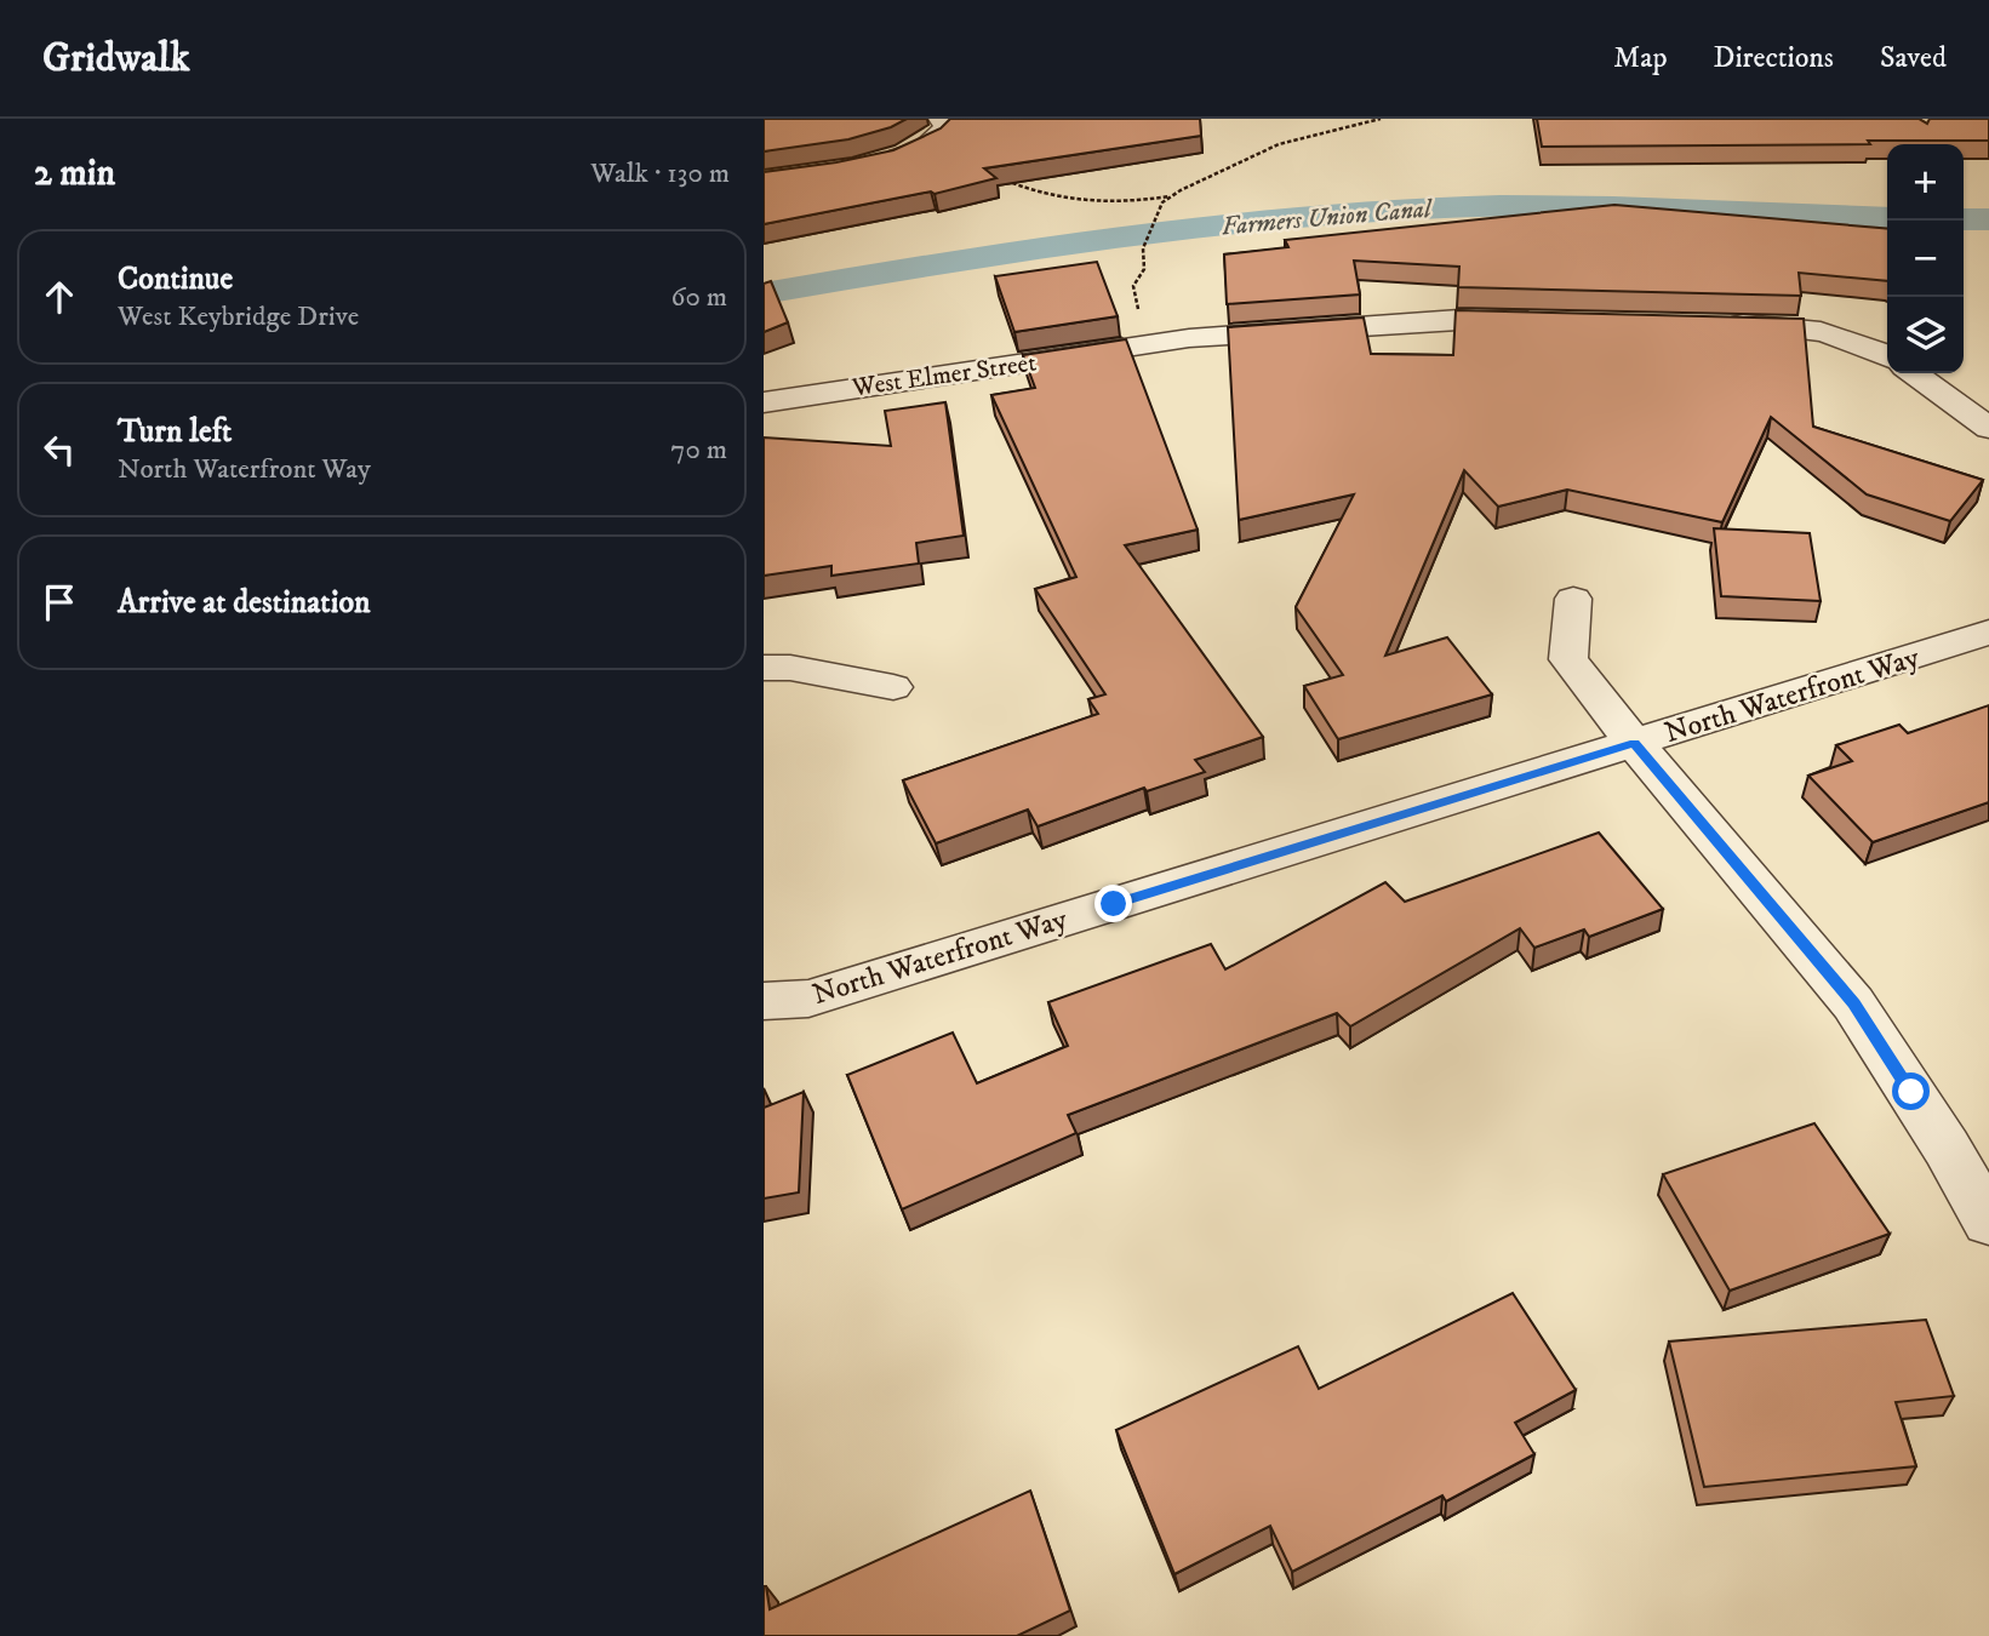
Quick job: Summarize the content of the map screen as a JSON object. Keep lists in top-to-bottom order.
{
  "streets": {
    "street": ["West Elmer Street", "North Waterfront Way"]
  },
  "water": ["Farmers Union Canal"],
  "page": {
    "header": "Gridwalk",
    "nav": ["Map", "Directions", "Saved"],
    "heading": ["2 min", "Walk · 130 m"],
    "map_buttons": ["+", "−"],
    "list": [
      ["Continue", "West Keybridge Drive", "60 m"],
      ["Turn left", "North Waterfront Way", "70 m"],
      "Arrive at destination"
    ]
  }
}
